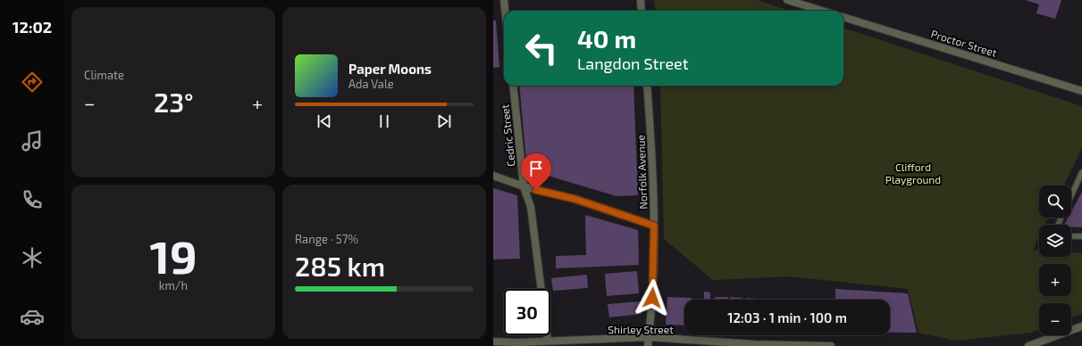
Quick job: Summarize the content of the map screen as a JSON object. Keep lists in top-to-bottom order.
{
  "streets": {
    "street": [
      "Proctor Street",
      "Cedric Street",
      "Norfolk Avenue",
      "Shirley Street"
    ]
  },
  "crossings": [
    ["Cedric Street", "Shirley Street"],
    ["Norfolk Avenue", "Shirley Street"]
  ],
  "parks": ["Clifford Playground"],
  "page": {
    "tabs": "12:02",
    "tile": [
      "Climate",
      ["19", "km/h"],
      ["Range · 57%", "285 km"]
    ],
    "turn": ["40 m", "Langdon Street"],
    "song": ["Paper Moons", "Ada Vale"],
    "heat": ["−", "23°", "+"],
    "map_buttons": ["+", "−"],
    "limit": "30",
    "trip": "12:03 · 1 min · 100 m"
  }
}
